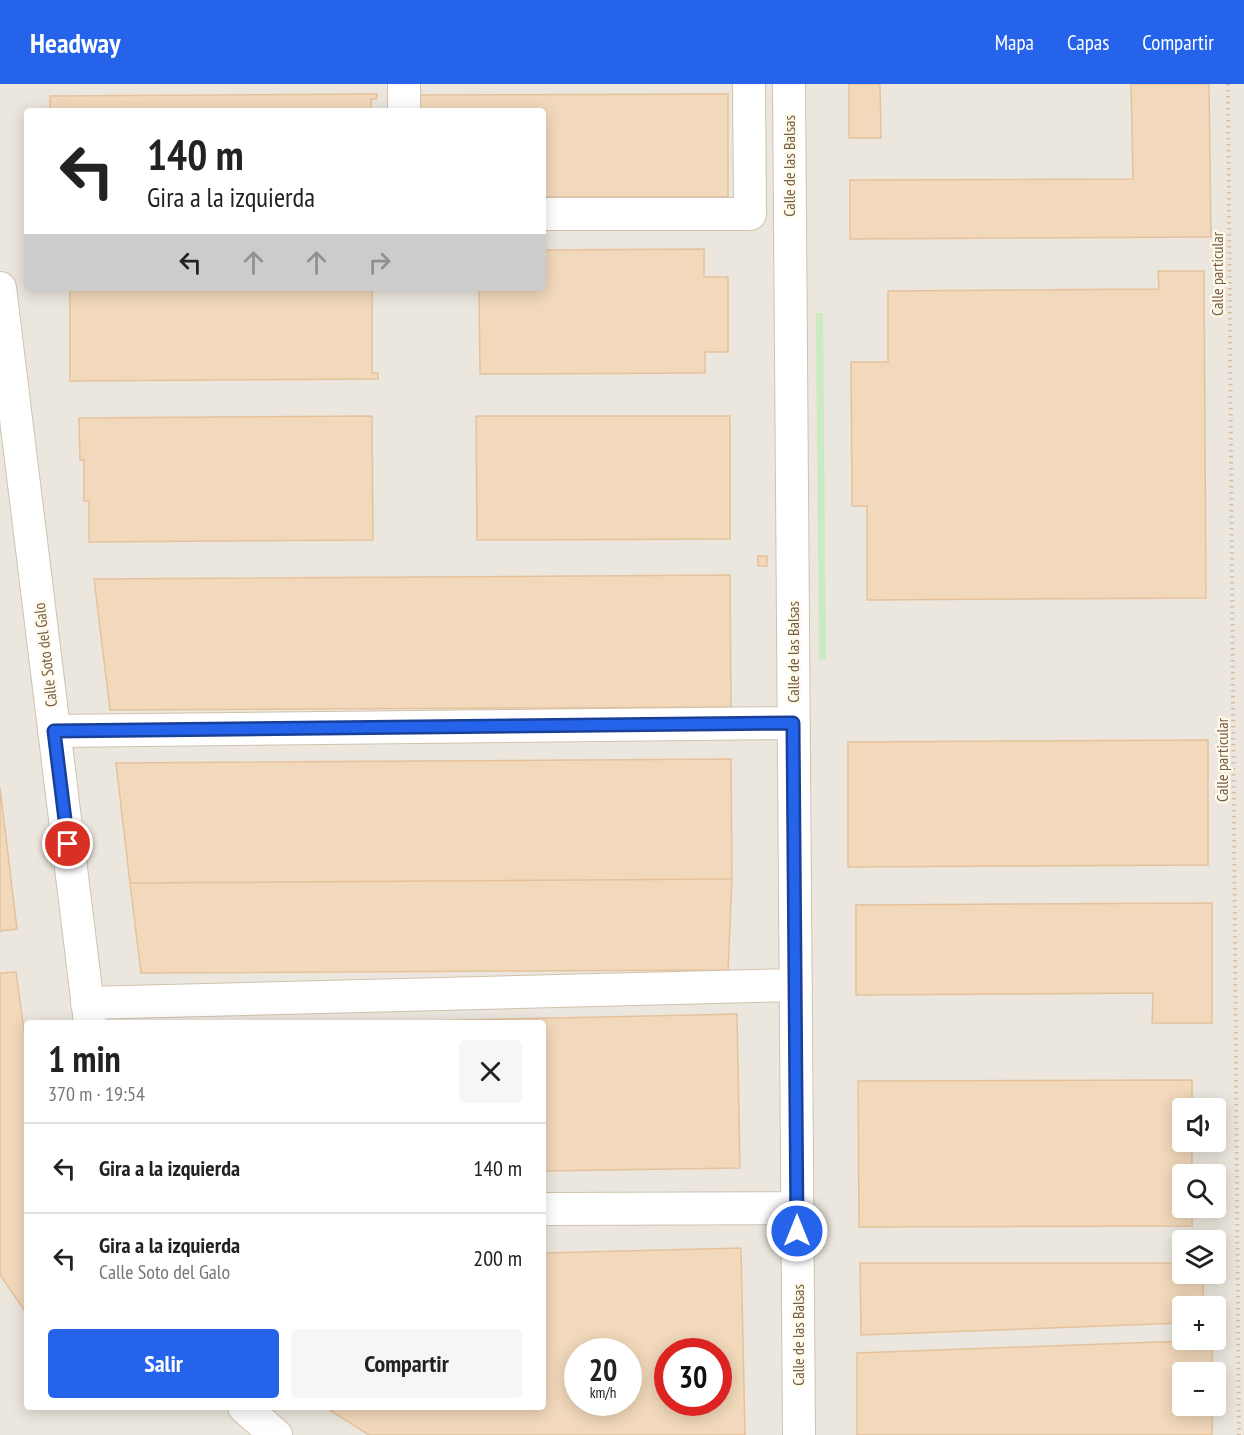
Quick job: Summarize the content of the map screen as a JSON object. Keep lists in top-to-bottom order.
{
  "streets": {
    "street": ["Calle de las Balsas", "Calle Soto del Galo"],
    "path": ["Calle particular"]
  },
  "page": {
    "header": "Headway",
    "nav": ["Mapa", "Capas", "Compartir"],
    "turn": ["140 m", "Gira a la izquierda"],
    "heading": ["1 min", "370 m · 19:54"],
    "map_buttons": ["+", "−"],
    "list": [
      {
        "name": "Gira a la izquierda",
        "value": "140 m"
      },
      {
        "name": "Gira a la izquierda",
        "note": "Calle Soto del Galo",
        "value": "200 m"
      }
    ],
    "buttons": ["Salir", "Compartir"],
    "speed": "20 km/h",
    "limit": "30"
  }
}
